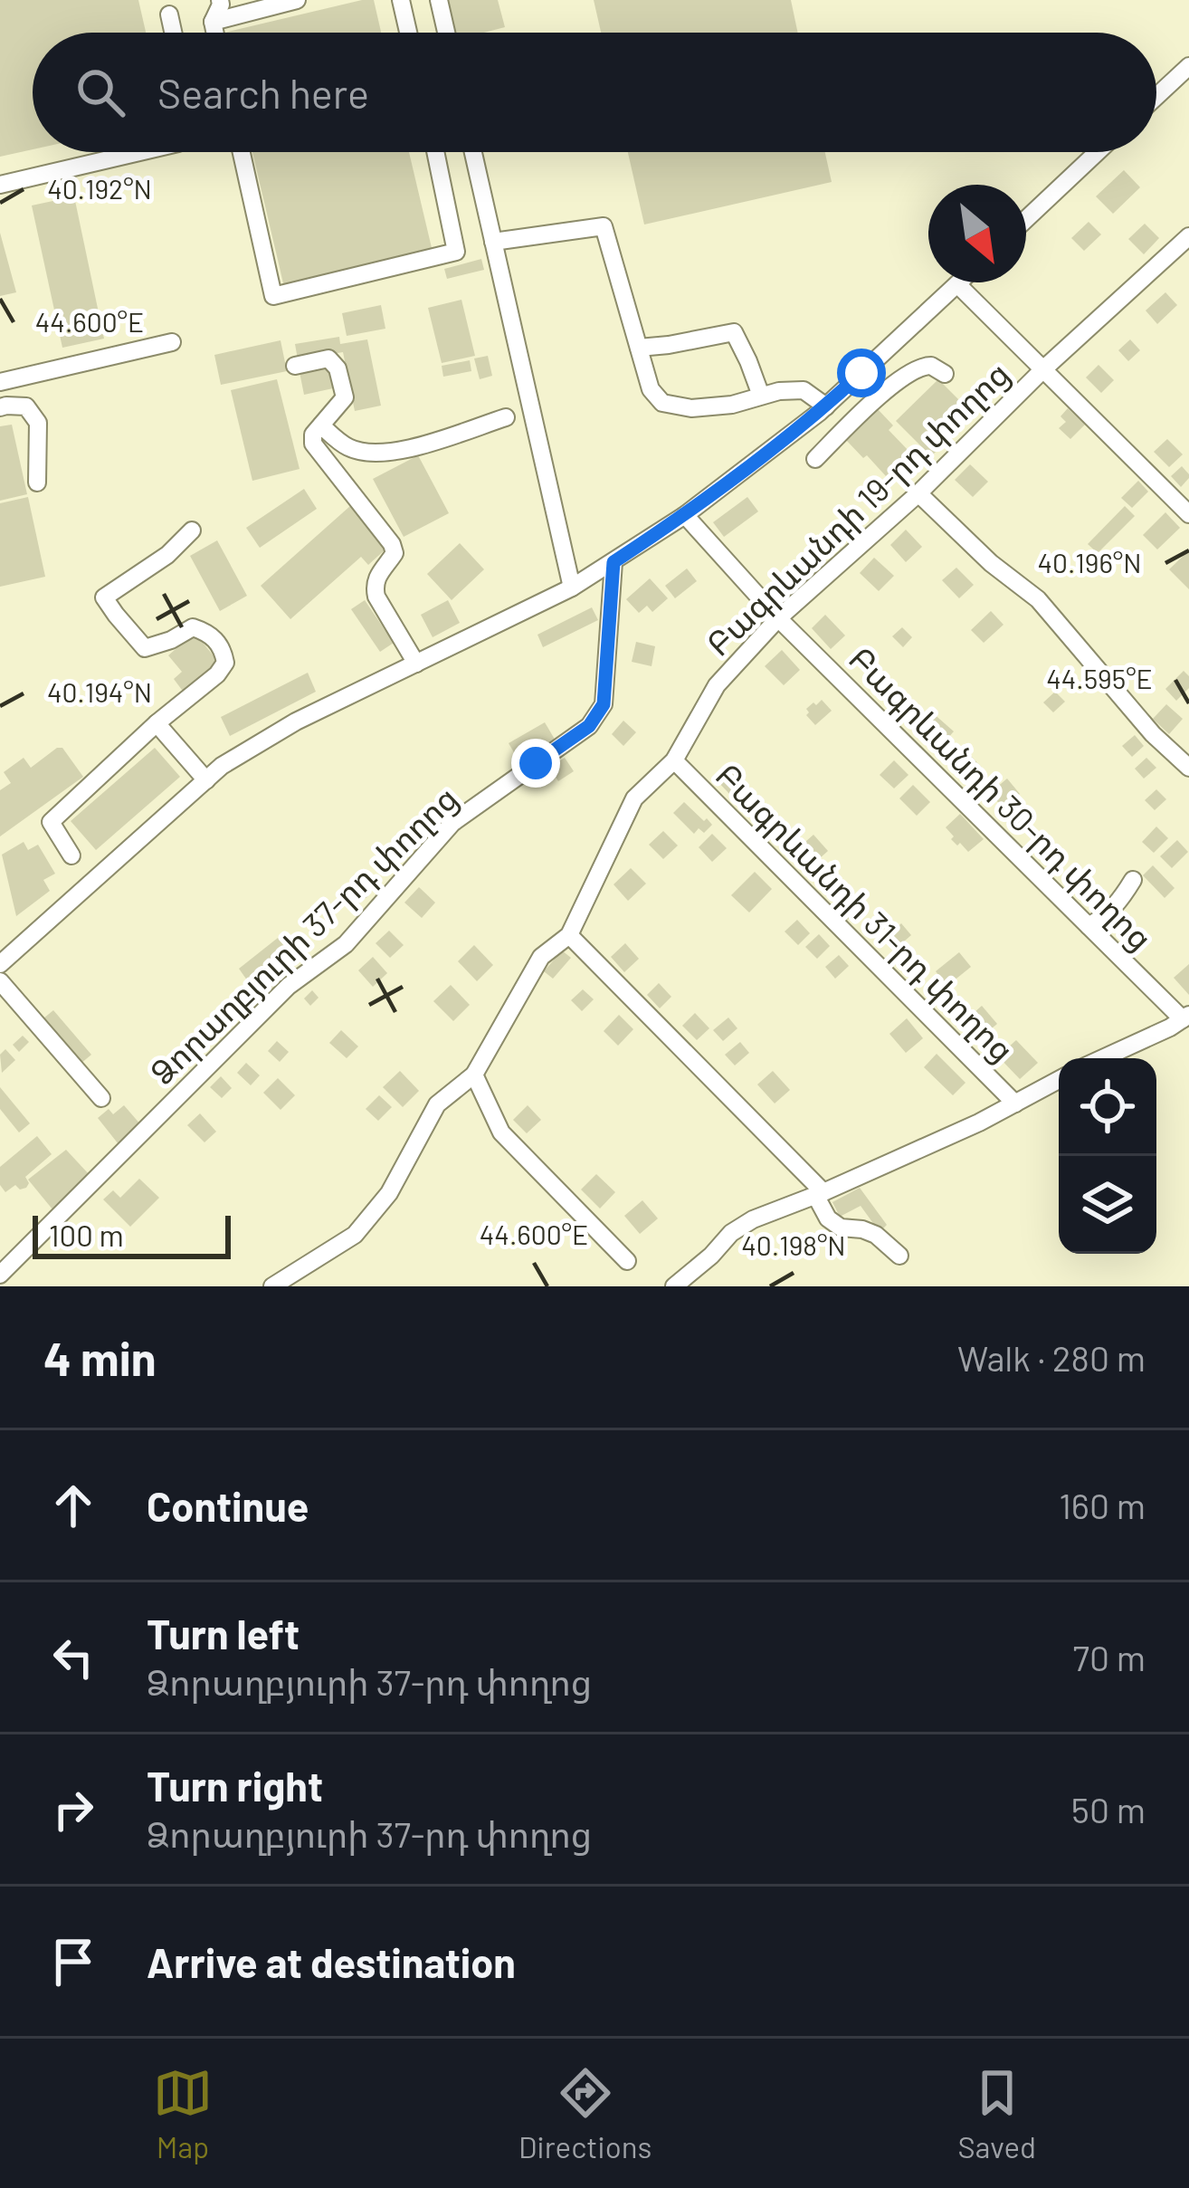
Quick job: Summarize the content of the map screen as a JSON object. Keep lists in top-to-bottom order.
{
  "streets": {
    "street": [
      "Բագրևանդի 19-րդ փողոց",
      "Բագրևանդի 30-րդ փողոց",
      "Բագրևանդի 31-րդ փողոց",
      "Ձորաղբյուրի 37-րդ փողոց"
    ]
  },
  "crossings": [
    ["Բագրևանդի 19-րդ փողոց", "Բագրևանդի 30-րդ փողոց"],
    ["Բագրևանդի 19-րդ փողոց", "Բագրևանդի 31-րդ փողոց"]
  ],
  "scale_bar": "100 m",
  "north": "bottom right",
  "page": {
    "search": "Search here",
    "scale": "100 m",
    "heading": ["4 min", "Walk · 280 m"],
    "list": [
      ["Continue", "160 m"],
      ["Turn left", "Ձորաղբյուրի 37-րդ փողոց", "70 m"],
      ["Turn right", "Ձորաղբյուրի 37-րդ փողոց", "50 m"],
      "Arrive at destination"
    ],
    "nav": ["Map", "Directions", "Saved"]
  },
  "coordinates": [
    "40.192°N",
    "44.600°E",
    "40.196°N",
    "44.595°E",
    "40.194°N",
    "40.198°N"
  ]
}
